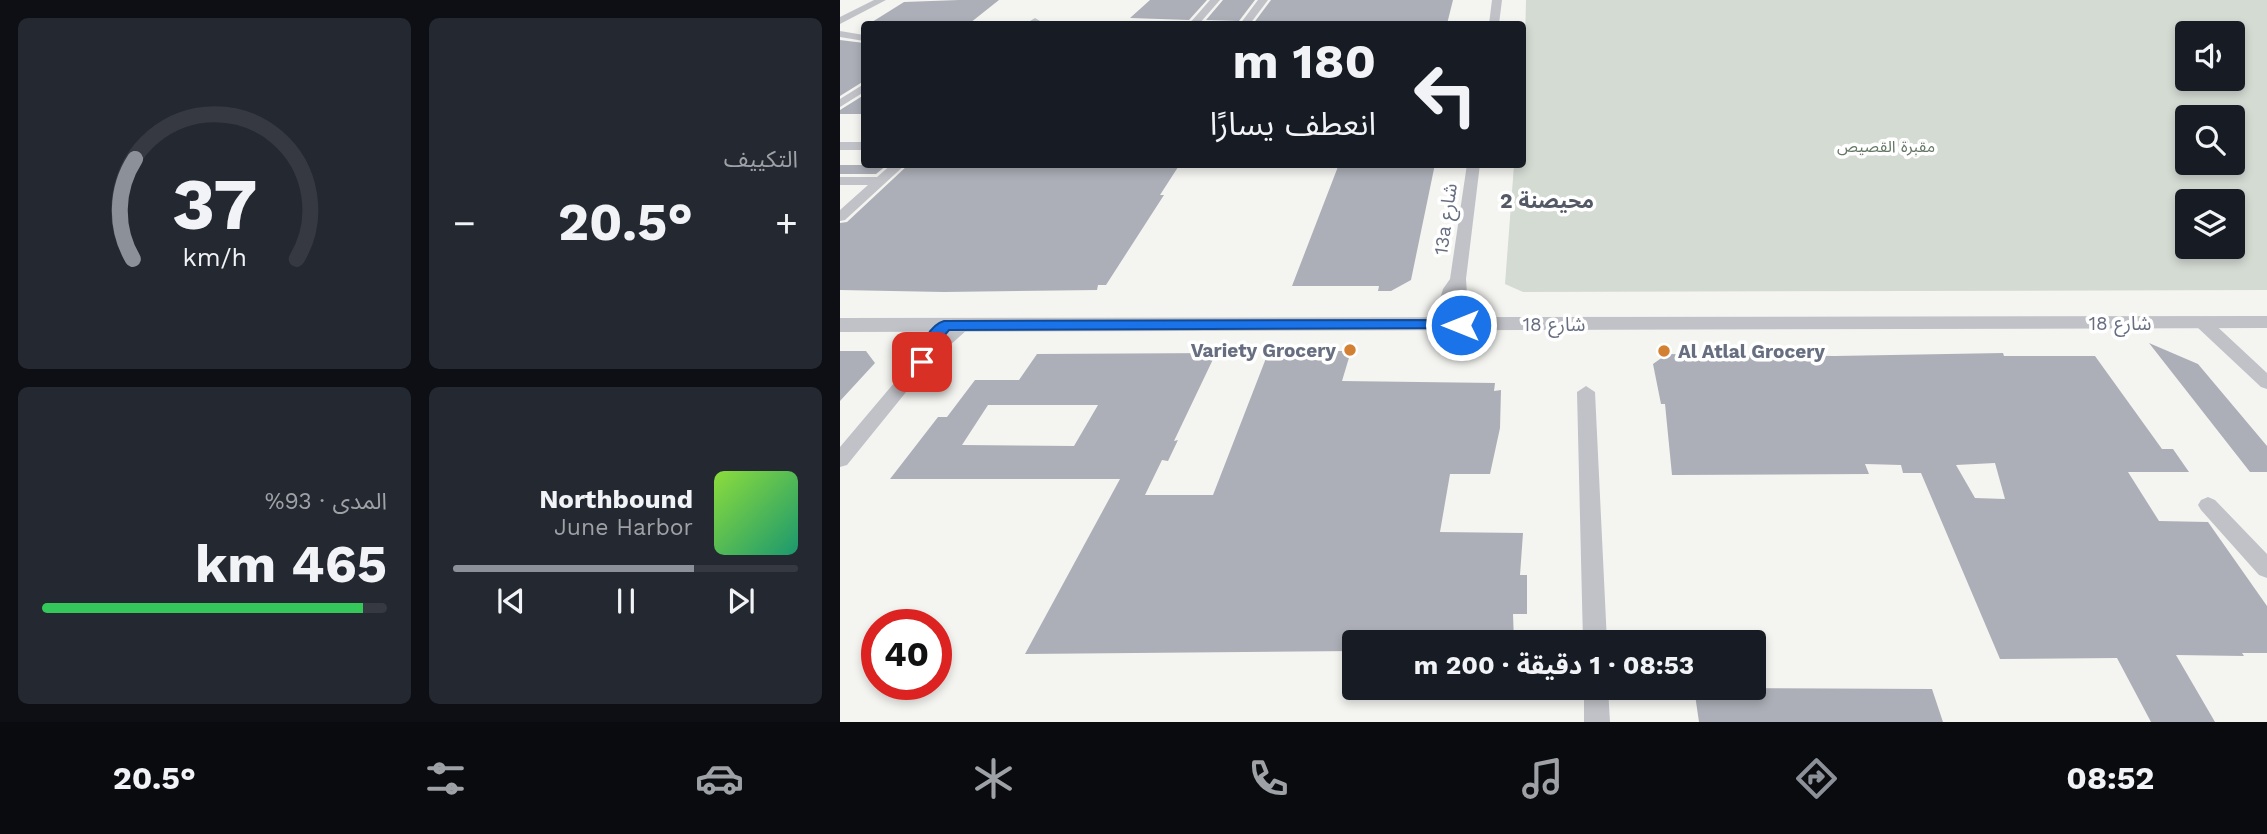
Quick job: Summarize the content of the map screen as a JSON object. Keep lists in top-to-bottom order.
{
  "streets": {
    "street": ["13a شارع", "شارع 18"]
  },
  "crossings": [
    ["13a شارع", "شارع 18"]
  ],
  "districts": ["محيصنة 2"],
  "parks": ["مقبرة القصيص"],
  "places": ["Variety Grocery", "Al Atlal Grocery"],
  "page": {
    "tile": [
      "التكييف",
      ["المدى · 93%", "465 km"]
    ],
    "turn": ["180 m", "انعطف يسارًا"],
    "heat": ["−", "20.5°", "+"],
    "song": ["Northbound", "June Harbor"],
    "limit": "40",
    "trip": "08:53 · 1 دقيقة · 200 m",
    "tabs": ["08:52", "20.5°"],
    "gauge": ["37", "km/h"]
  }
}
